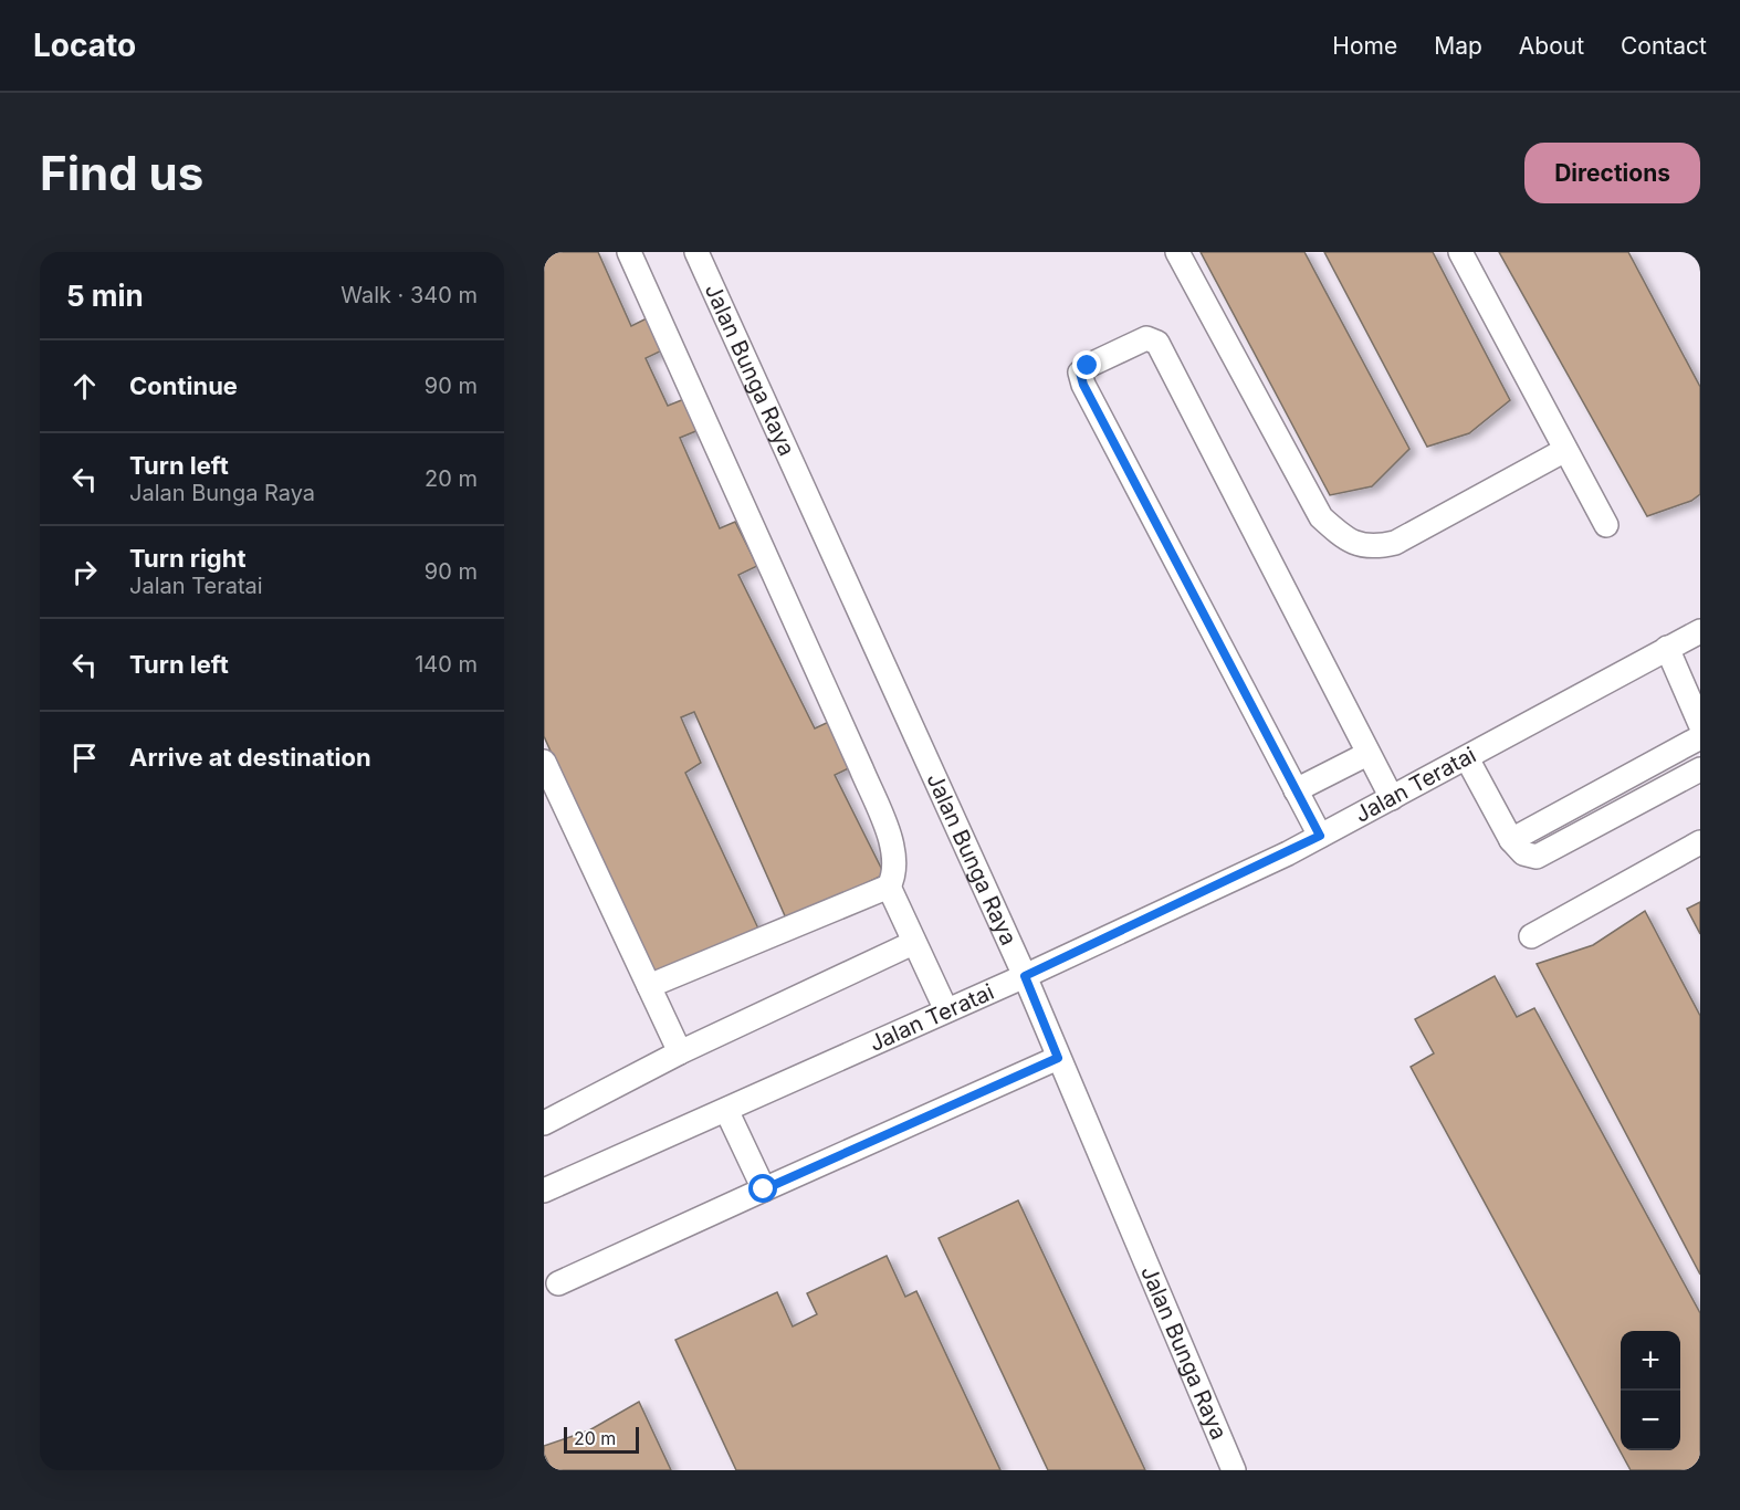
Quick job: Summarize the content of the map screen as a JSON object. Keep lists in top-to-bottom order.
{
  "streets": {
    "street": ["Jalan Bunga Raya", "Jalan Teratai"]
  },
  "crossings": [
    ["Jalan Bunga Raya", "Jalan Teratai"]
  ],
  "scale_bar": "20 m",
  "page": {
    "header": "Locato",
    "nav": [
      "Home",
      "Map",
      "About",
      "Contact"
    ],
    "buttons": "Directions",
    "title": "Find us",
    "heading": ["5 min", "Walk · 340 m"],
    "list": [
      ["Continue", "90 m"],
      ["Turn left", "Jalan Bunga Raya", "20 m"],
      ["Turn right", "Jalan Teratai", "90 m"],
      ["Turn left", "140 m"],
      "Arrive at destination"
    ],
    "map_buttons": ["+", "−"],
    "scale": "20 m"
  }
}
